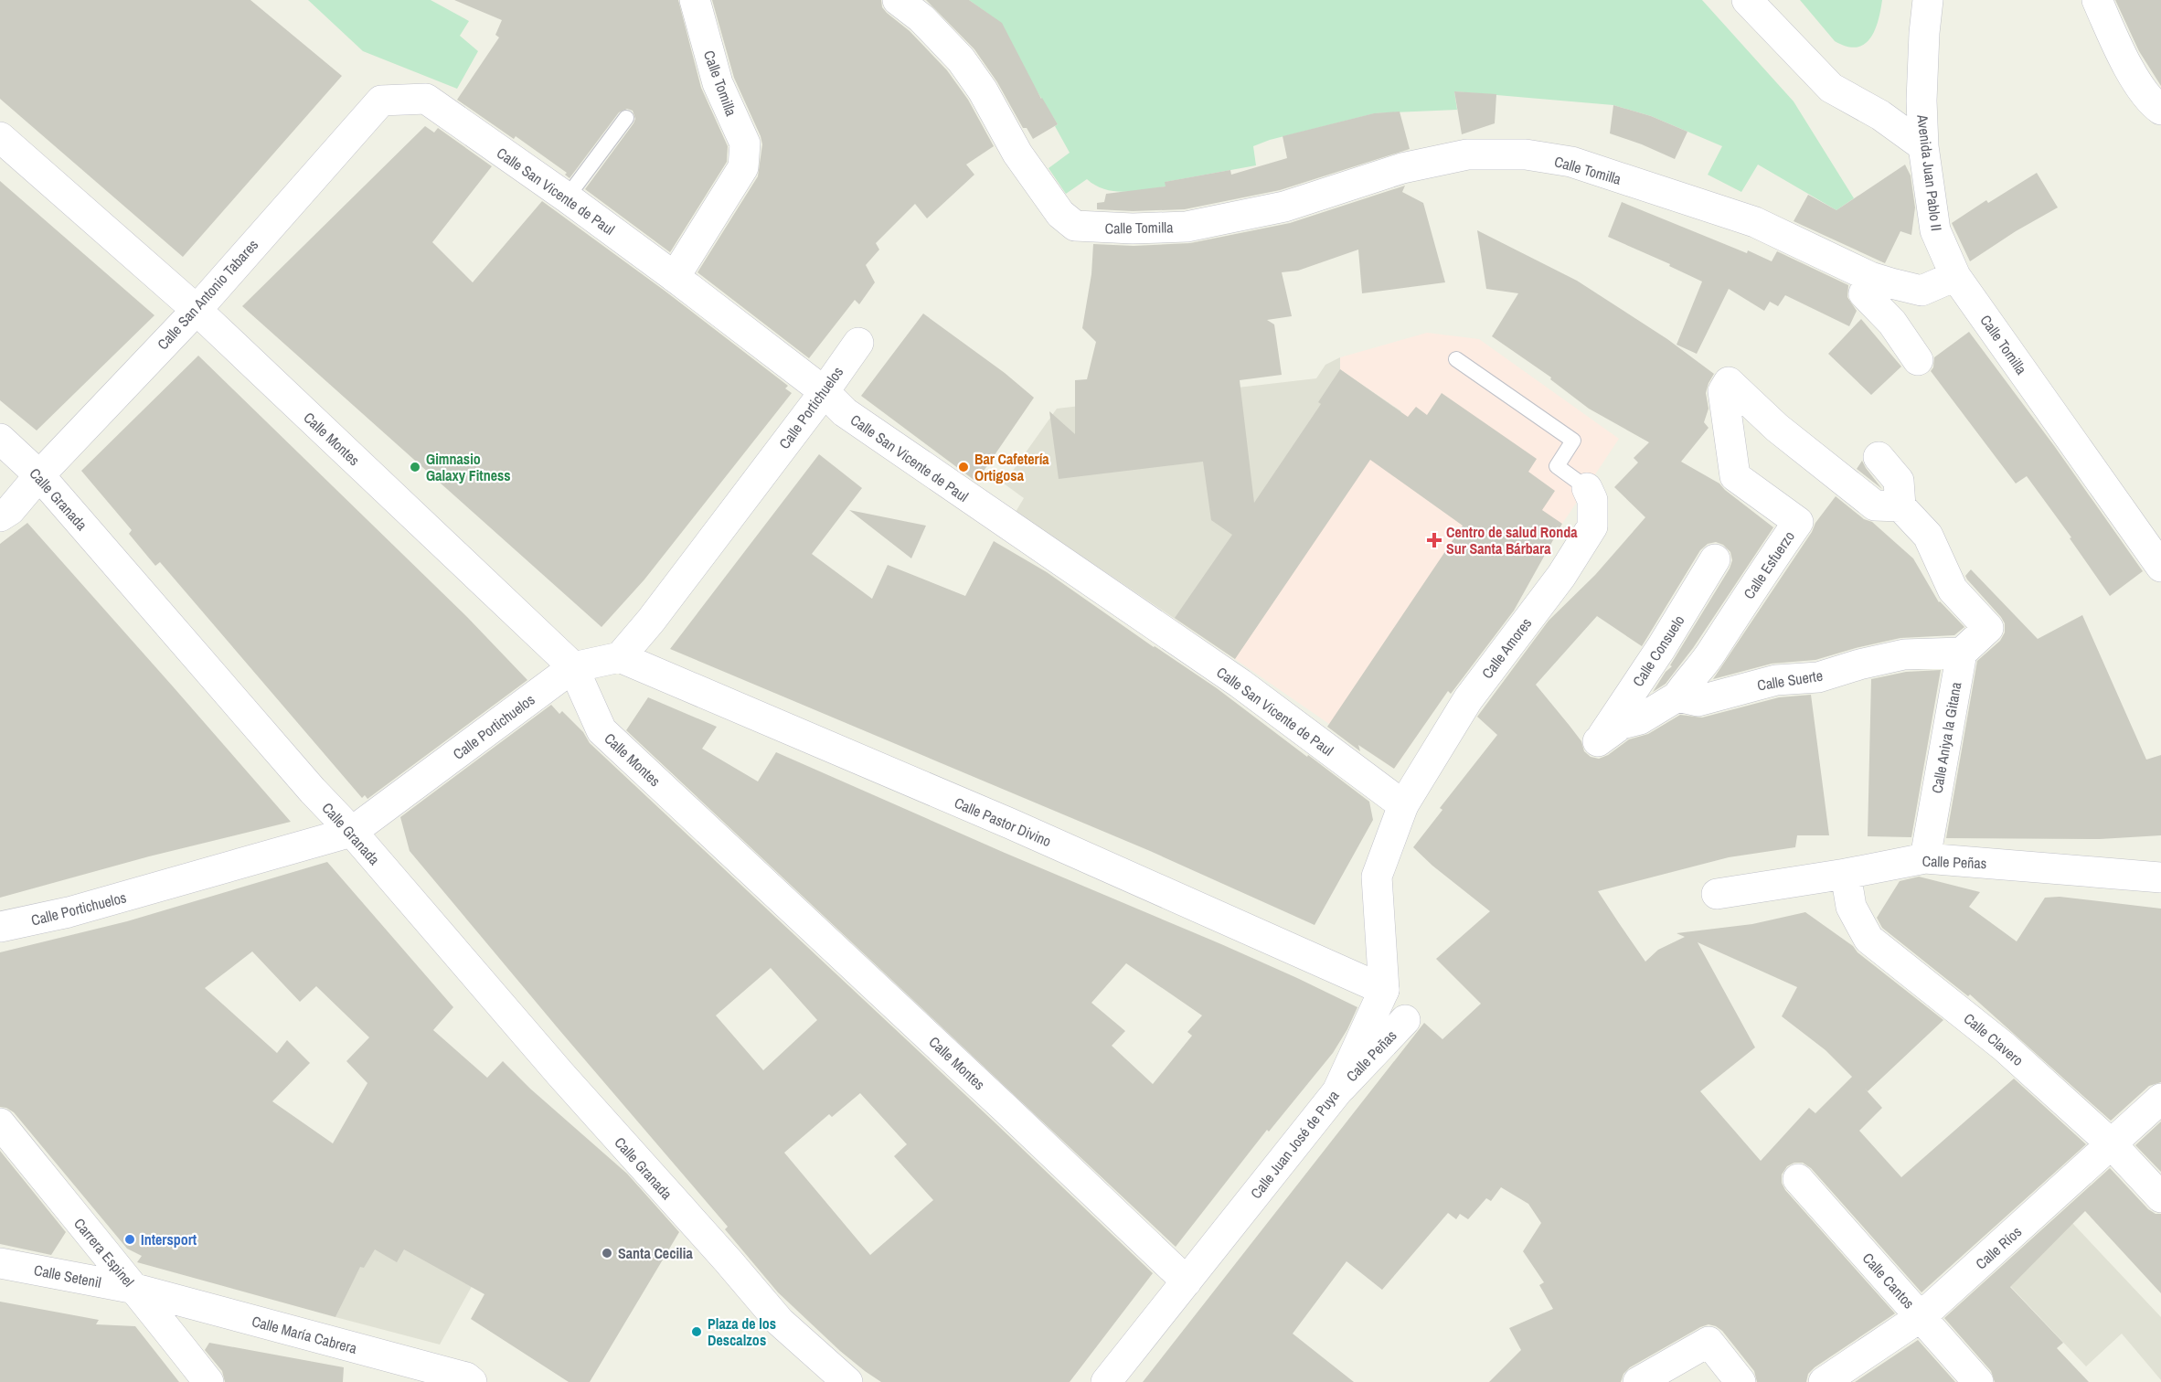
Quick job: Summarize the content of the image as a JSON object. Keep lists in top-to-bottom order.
{
  "streets": {
    "street": [
      "Calle Tomilla",
      "Avenida Juan Pablo II",
      "Calle San Vicente de Paul",
      "Calle San Antonio Tabares",
      "Calle Portichuelos",
      "Calle Montes",
      "Calle Granada",
      "Calle Esfuerzo",
      "Calle Amores",
      "Calle Consuelo",
      "Calle Suerte",
      "Calle Aniya la Gitana",
      "Calle Pastor Divino",
      "Calle Peñas",
      "Calle Clavero",
      "Calle Juan José de Puya",
      "Calle Ríos",
      "Carrera Espinel",
      "Calle Setenil",
      "Calle Cantos",
      "Calle María Cabrera"
    ]
  },
  "crossings": [
    ["Calle Tomilla", "Avenida Juan Pablo II"],
    ["Calle Tomilla", "Calle San Vicente de Paul"],
    ["Calle San Vicente de Paul", "Calle San Antonio Tabares"],
    ["Calle San Vicente de Paul", "Calle Portichuelos"],
    ["Calle San Vicente de Paul", "Calle Amores"],
    ["Calle San Vicente de Paul", "Calle Juan José de Puya"],
    ["Calle San Antonio Tabares", "Calle Montes"],
    ["Calle San Antonio Tabares", "Calle Granada"],
    ["Calle Portichuelos", "Calle Montes"],
    ["Calle Portichuelos", "Calle Granada"],
    ["Calle Portichuelos", "Calle Pastor Divino"],
    ["Calle Montes", "Calle Juan José de Puya"],
    ["Calle Esfuerzo", "Calle Consuelo"],
    ["Calle Esfuerzo", "Calle Suerte"],
    ["Calle Amores", "Calle Juan José de Puya"],
    ["Calle Consuelo", "Calle Suerte"],
    ["Calle Suerte", "Calle Aniya la Gitana"],
    ["Calle Aniya la Gitana", "Calle Peñas"],
    ["Calle Pastor Divino", "Calle Juan José de Puya"],
    ["Calle Peñas", "Calle Clavero"],
    ["Calle Peñas", "Calle Juan José de Puya"],
    ["Calle Clavero", "Calle Ríos"],
    ["Calle Ríos", "Calle Cantos"],
    ["Carrera Espinel", "Calle Setenil"],
    ["Carrera Espinel", "Calle María Cabrera"],
    ["Calle Setenil", "Calle María Cabrera"]
  ],
  "places": {
    "other": [
      "Gimnasio Galaxy Fitness",
      "Bar Cafetería Ortigosa",
      "Intersport",
      "Santa Cecilia",
      "Plaza de los Descalzos"
    ],
    "health": ["Centro de salud Ronda Sur Santa Bárbara"]
  }
}
